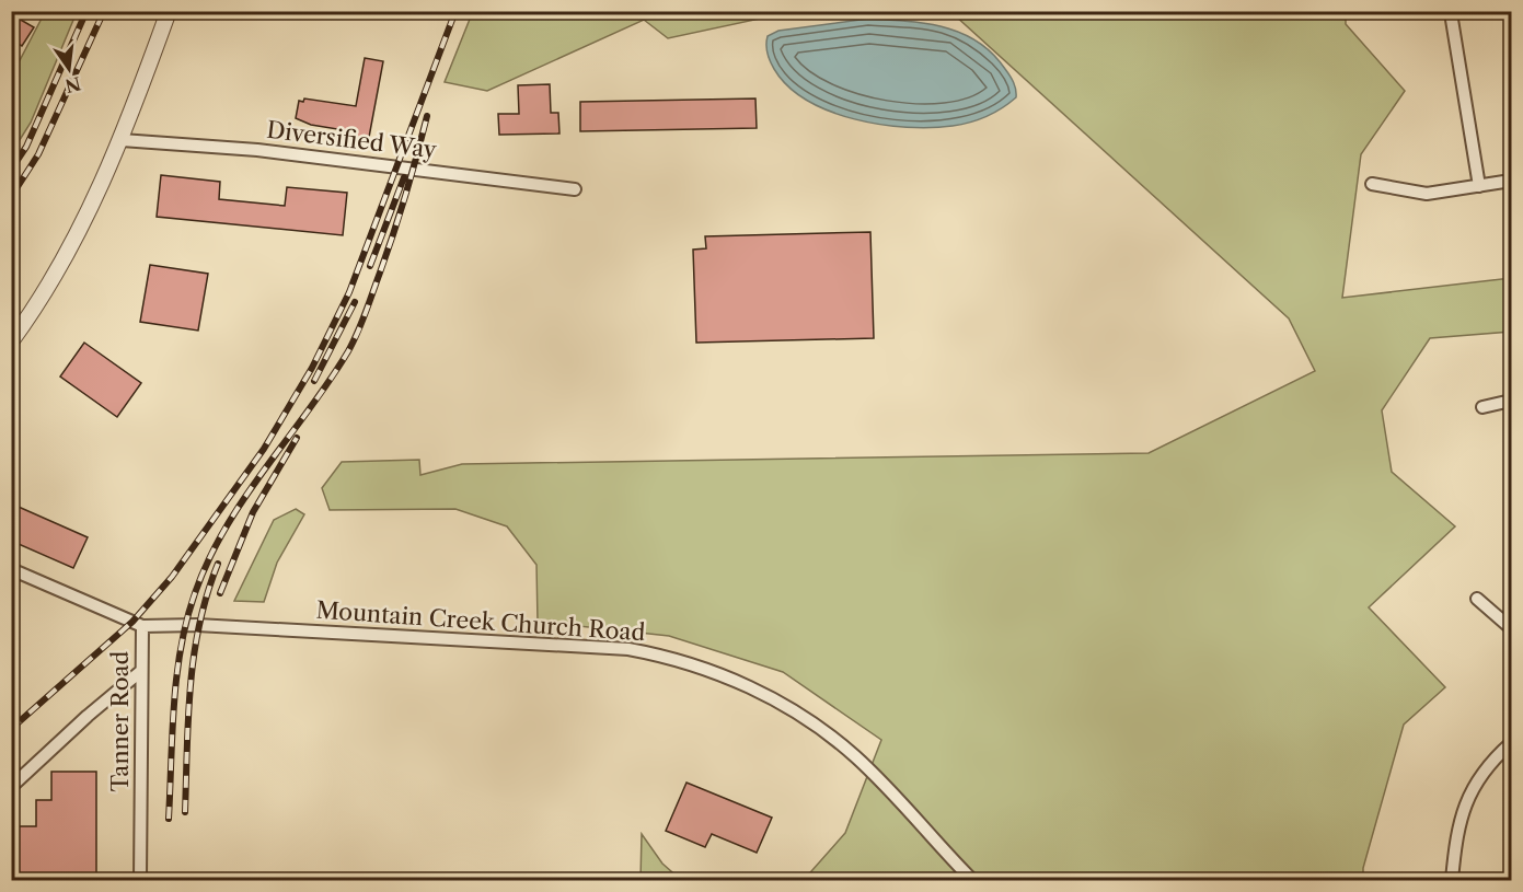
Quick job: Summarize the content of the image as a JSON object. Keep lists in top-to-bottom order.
{
  "streets": {
    "street": ["Diversified Way", "Mountain Creek Church Road", "Tanner Road"]
  },
  "crossings": [
    ["Mountain Creek Church Road", "Tanner Road"]
  ],
  "north": "bottom"
}
